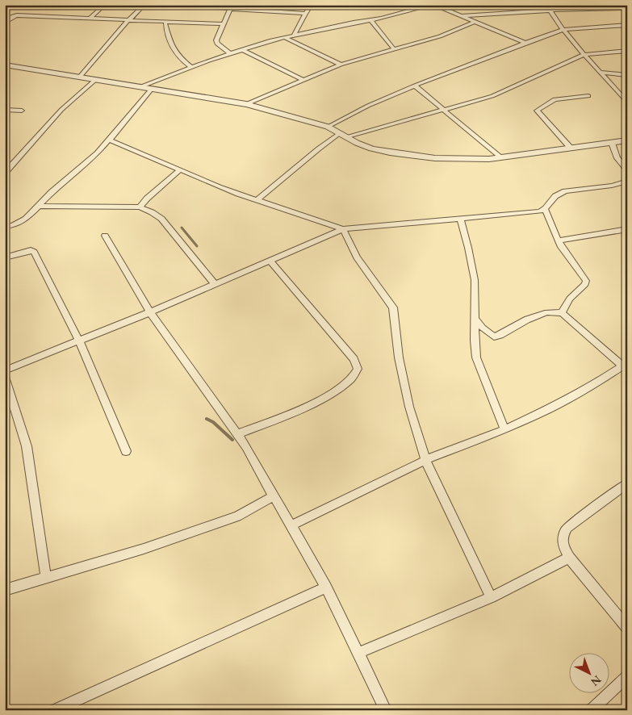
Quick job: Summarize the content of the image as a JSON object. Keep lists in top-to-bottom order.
{
  "north": "bottom right"
}
